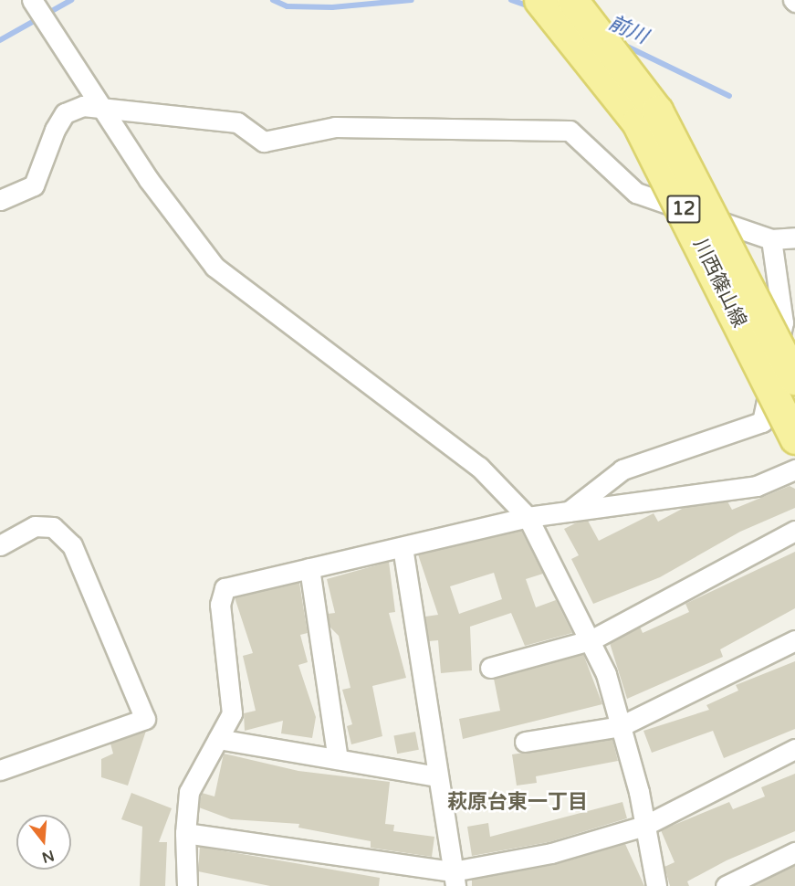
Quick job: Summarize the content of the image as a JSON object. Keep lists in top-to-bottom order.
{
  "streets": {
    "main road": ["12", "川西篠山線"]
  },
  "districts": ["萩原台東一丁目"],
  "water": ["前川"],
  "north": "bottom"
}
